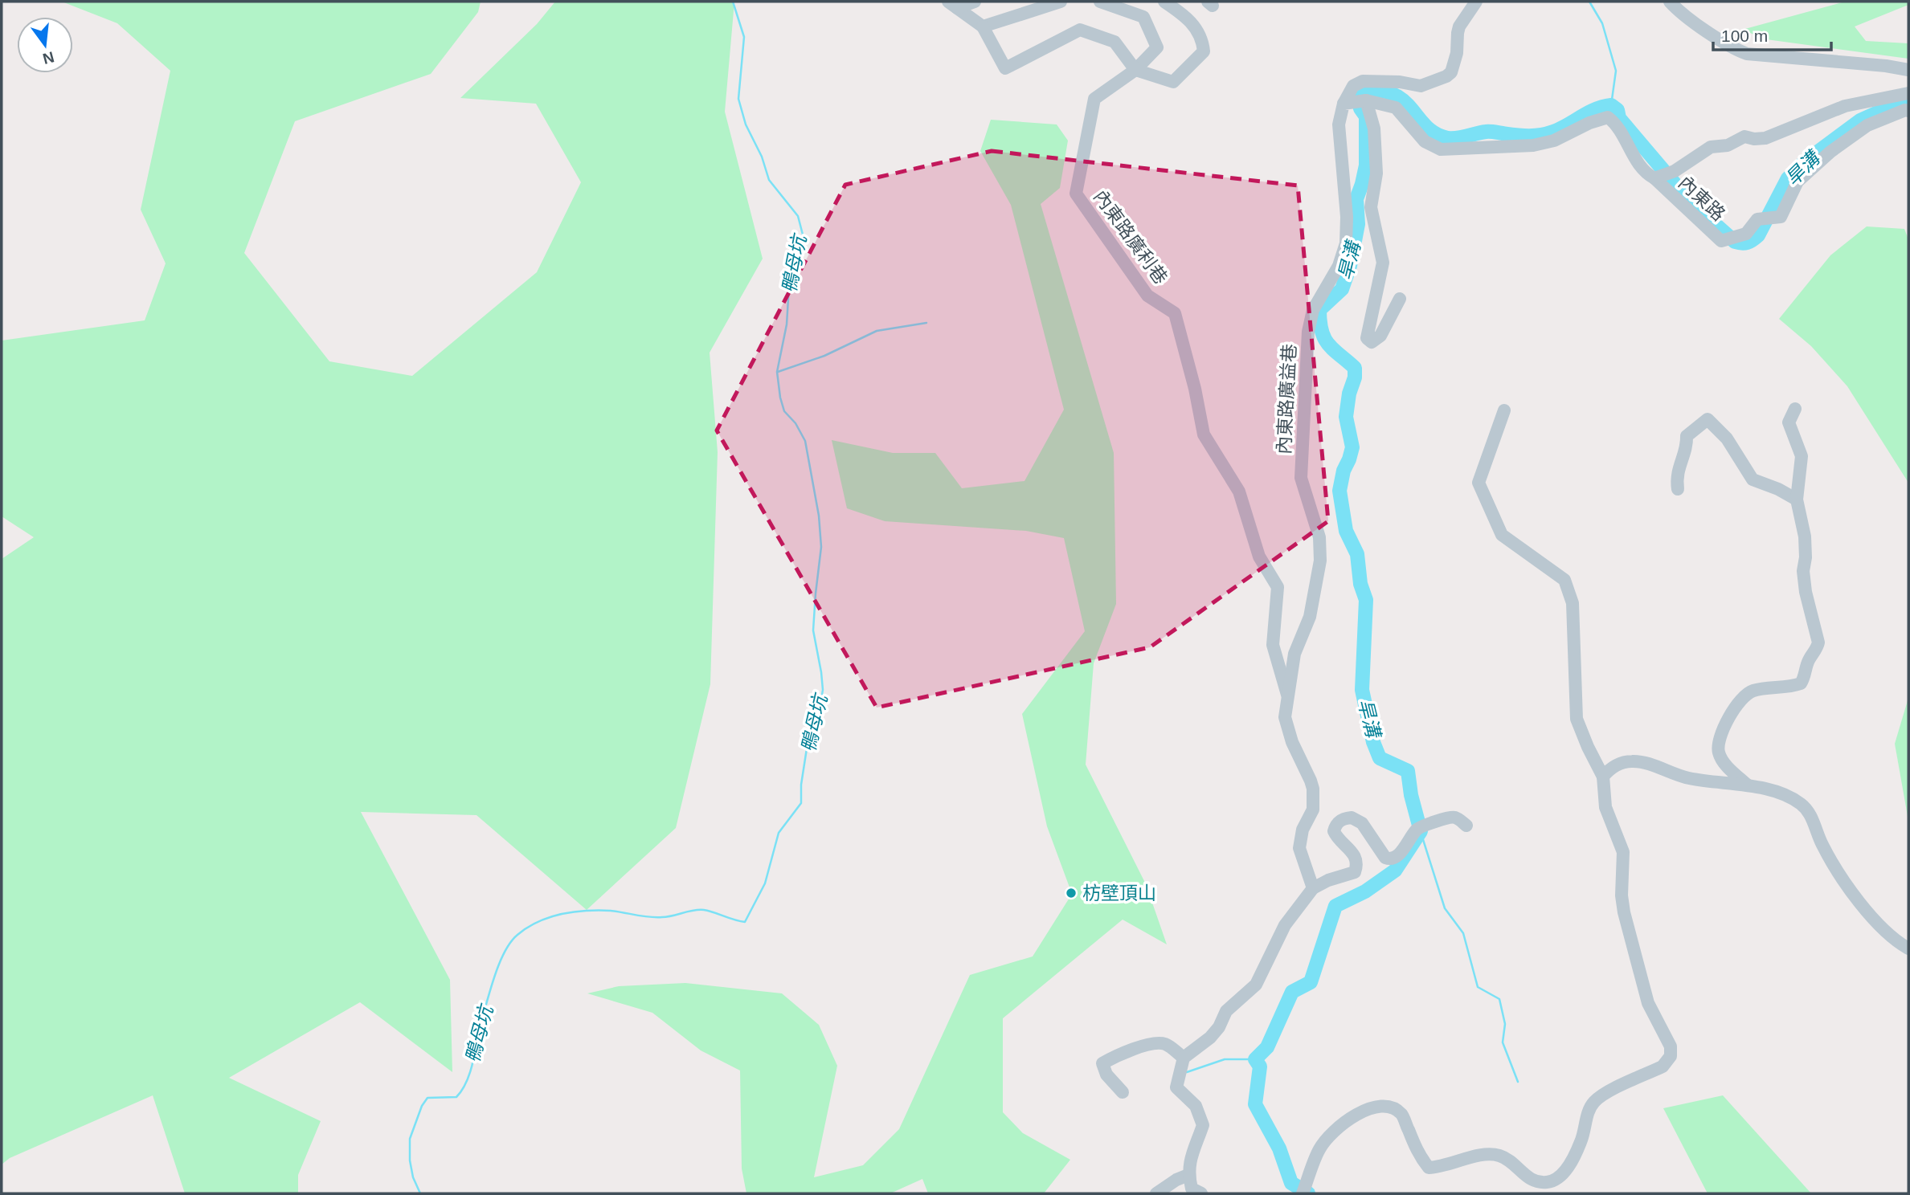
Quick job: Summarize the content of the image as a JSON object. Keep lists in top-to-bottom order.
{
  "streets": {
    "street": ["內東路", "內東路廣利巷", "內東路廣益巷"]
  },
  "crossings": [
    ["內東路廣利巷", "內東路廣益巷"]
  ],
  "water": ["旱溝", "鴨母坑"],
  "places": ["枋壁頂山"],
  "scale_bar": "100 m",
  "north": "bottom"
}
